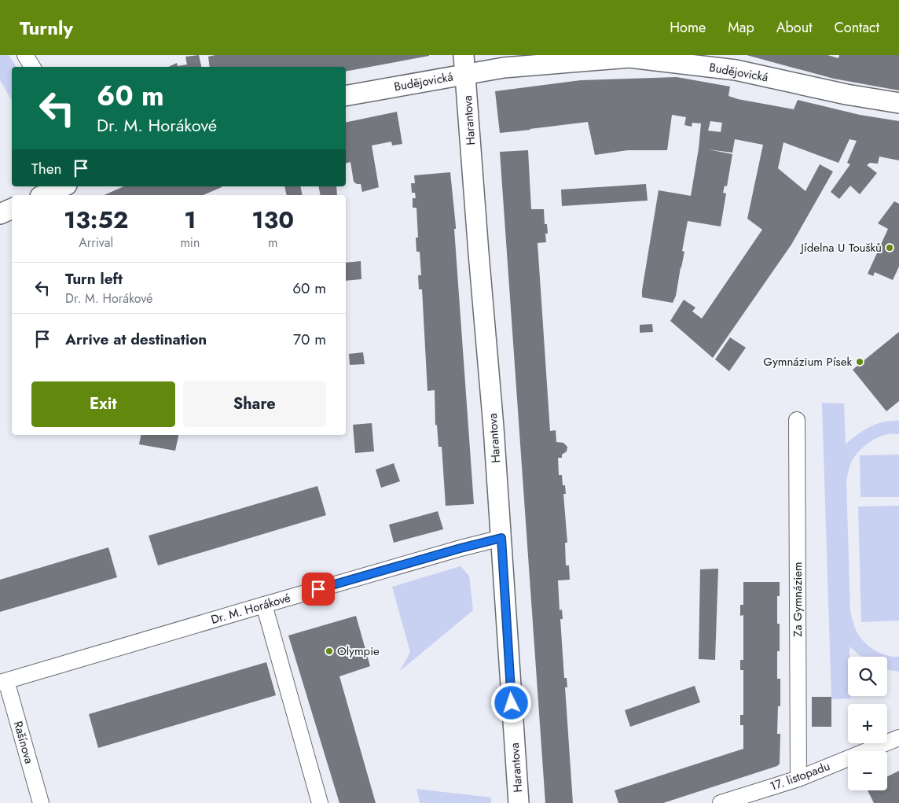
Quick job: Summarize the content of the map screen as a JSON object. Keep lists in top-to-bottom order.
{
  "streets": {
    "street": [
      "Budějovická",
      "Harantova",
      "Za Gymnáziem",
      "Dr. M. Horákové",
      "Rašínova",
      "17. listopadu"
    ]
  },
  "crossings": [
    ["Budějovická", "Harantova"],
    ["Harantova", "Dr. M. Horákové"],
    ["Za Gymnáziem", "17. listopadu"],
    ["Dr. M. Horákové", "Rašínova"]
  ],
  "places": ["Jídelna U Toušků", "Gymnázium Písek", "Olympie"],
  "page": {
    "header": "Turnly",
    "nav": [
      "Home",
      "Map",
      "About",
      "Contact"
    ],
    "turn": ["60 m", "Dr. M. Horákové"],
    "then": "Then",
    "eta": [
      "13:52",
      "Arrival",
      "1",
      "min",
      "130",
      "m"
    ],
    "list": [
      {
        "name": "Turn left",
        "note": "Dr. M. Horákové",
        "value": "60 m"
      },
      {
        "name": "Arrive at destination",
        "value": "70 m"
      }
    ],
    "buttons": ["Exit", "Share"],
    "map_buttons": ["+", "−"]
  }
}
